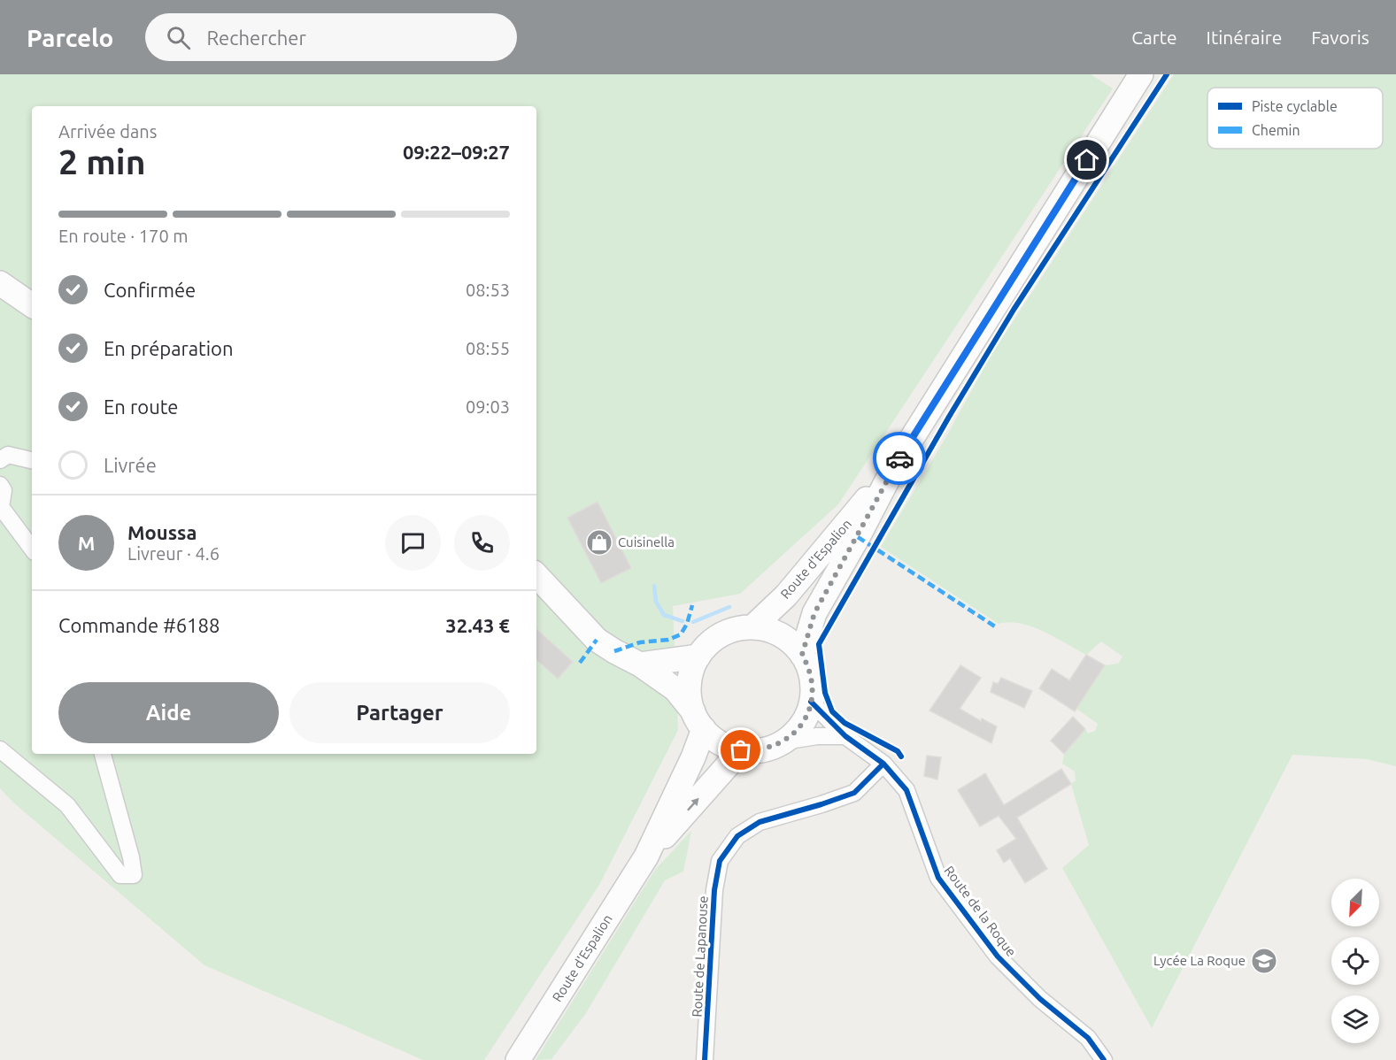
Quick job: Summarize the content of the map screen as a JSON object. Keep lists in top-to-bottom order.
{
  "streets": {
    "main road": ["Route d'Espalion"],
    "street": ["Route de la Roque", "Route de Lapanouse"]
  },
  "crossings": [
    ["Route d'Espalion", "Route de la Roque"],
    ["Route de la Roque", "Route de Lapanouse"]
  ],
  "places": {
    "shop": ["Cuisinella"],
    "school or university": ["Lycée La Roque"]
  },
  "legend": ["Piste cyclable", "Chemin"],
  "north": "bottom left",
  "page": {
    "header": "Parcelo",
    "search": "Rechercher",
    "nav": ["Carte", "Itinéraire", "Favoris"],
    "heading": ["2 min", "Arrivée dans", "09:22–09:27"],
    "panel": [
      "Moussa",
      "Livreur · 4.6",
      "Commande #6188",
      "32.43 €"
    ],
    "bar": "En route · 170 m",
    "list": [
      ["Confirmée", "08:53"],
      ["En préparation", "08:55"],
      ["En route", "09:03"],
      "Livrée"
    ],
    "round": "M",
    "buttons": ["Aide", "Partager"]
  }
}
